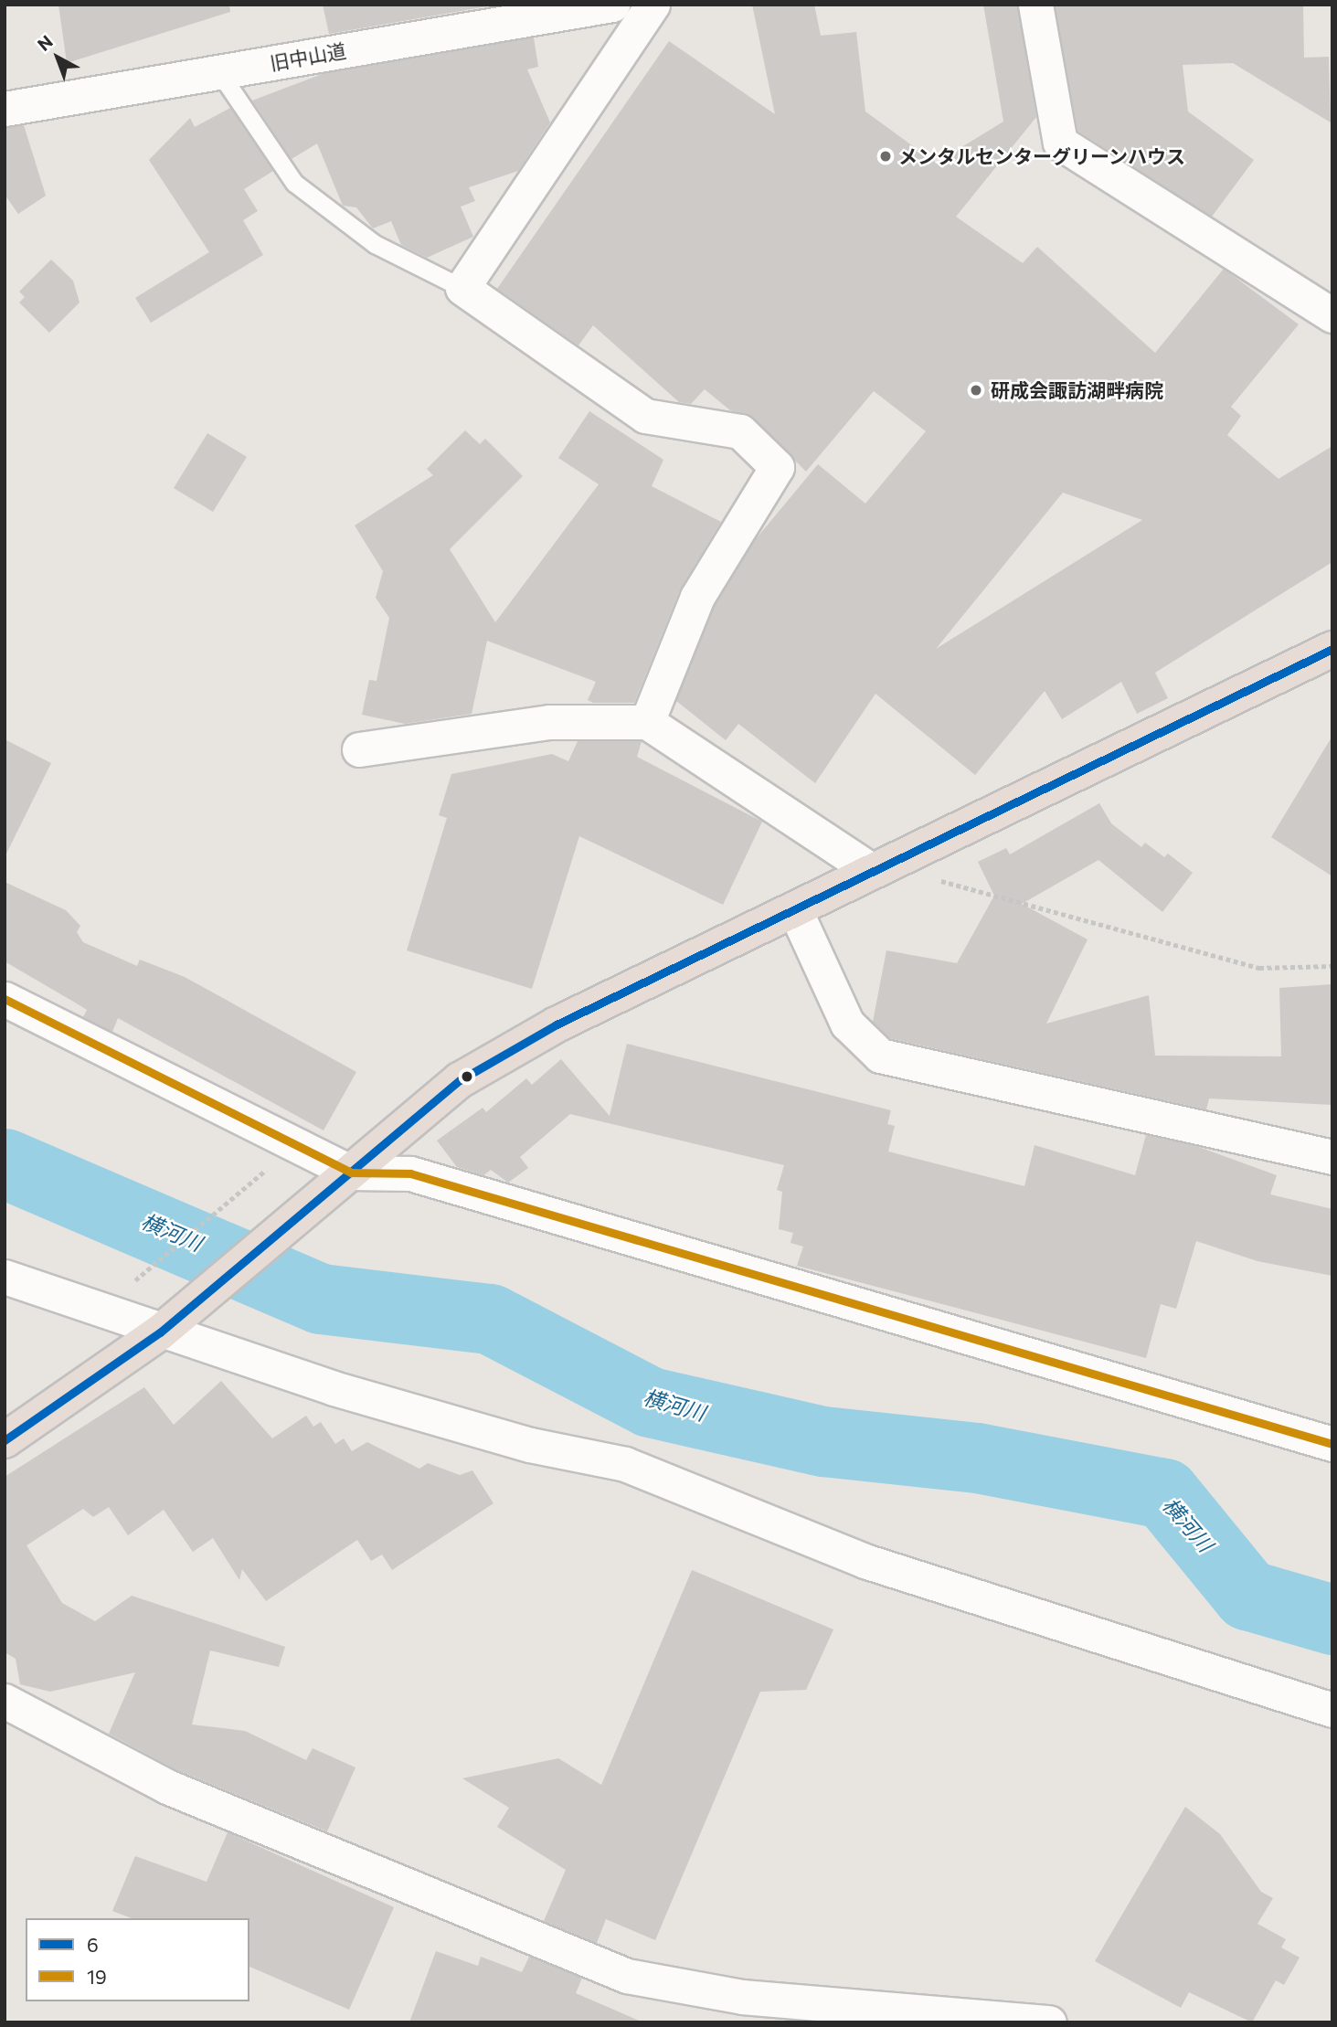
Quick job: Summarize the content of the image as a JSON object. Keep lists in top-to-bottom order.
{
  "streets": {
    "street": ["旧中山道"]
  },
  "water": ["横河川"],
  "places": ["メンタルセンターグリーンハウス", "研成会諏訪湖畔病院"],
  "lines": ["transit line 6", "transit line 19"],
  "legend": ["6", "19"],
  "north": "top left"
}
